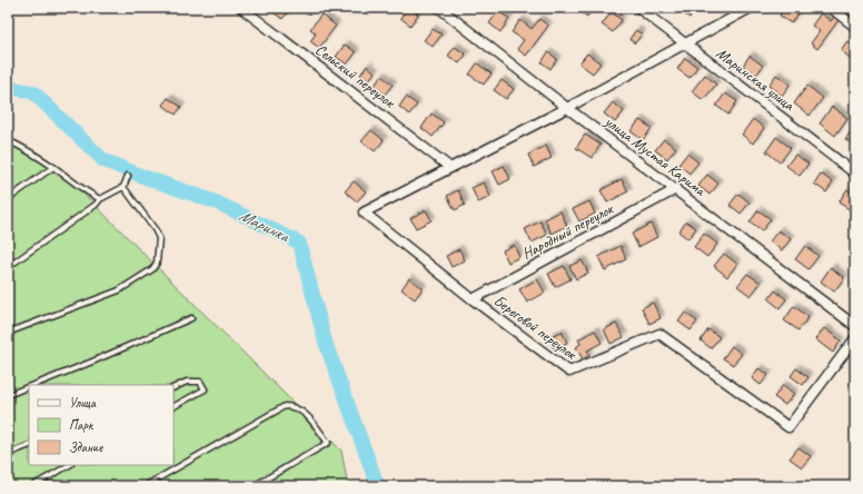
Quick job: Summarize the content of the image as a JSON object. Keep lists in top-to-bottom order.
{
  "streets": {
    "street": [
      "Сельский переулок",
      "Маринская улица",
      "улица Мустая Карима",
      "Народный переулок",
      "Береговой переулок"
    ]
  },
  "crossings": [
    ["Сельский переулок", "Береговой переулок"],
    ["улица Мустая Карима", "Народный переулок"],
    ["Народный переулок", "Береговой переулок"]
  ],
  "water": ["Маринка"],
  "legend": ["Улица", "Парк", "Здание"]
}
